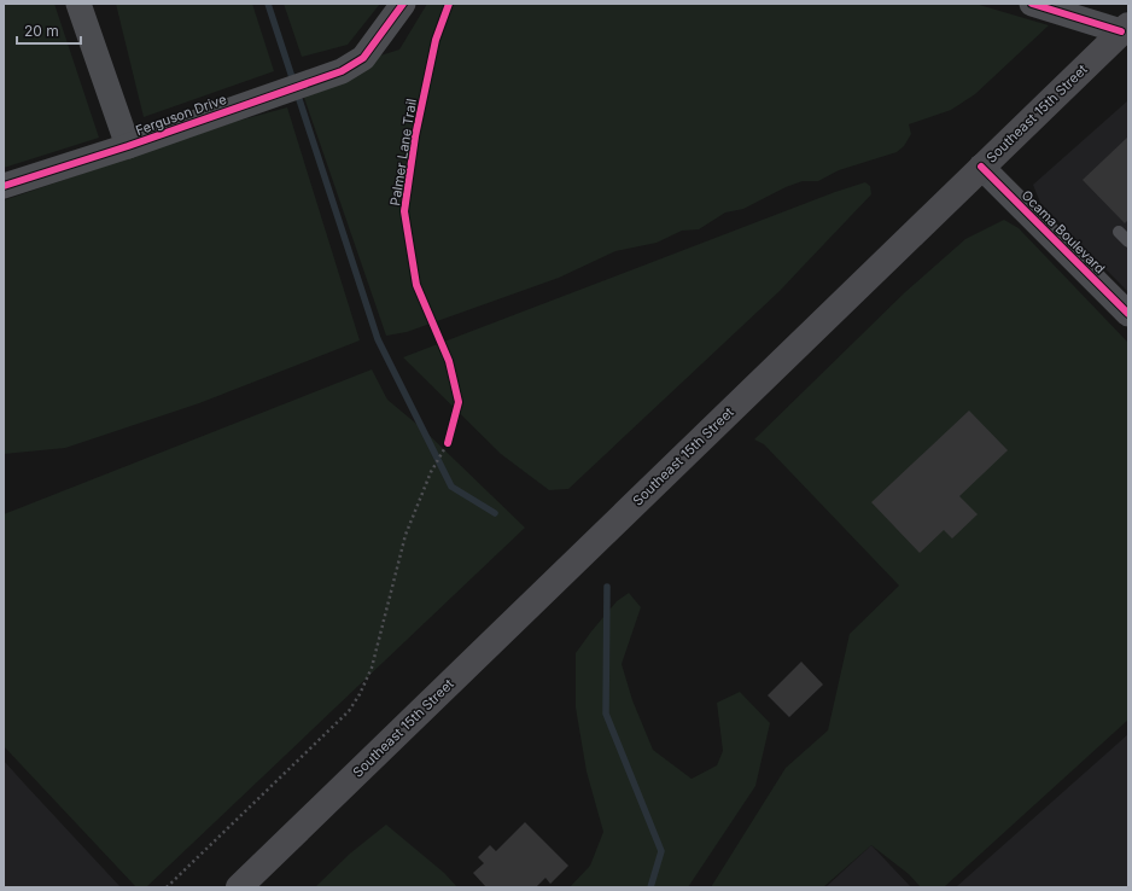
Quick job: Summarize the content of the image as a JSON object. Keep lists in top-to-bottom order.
{
  "streets": {
    "main road": ["Southeast 15th Street"],
    "street": ["Ferguson Drive", "Ocama Boulevard"],
    "cycle path": ["Palmer Lane Trail"]
  },
  "crossings": [
    ["Southeast 15th Street", "Ocama Boulevard"]
  ],
  "scale_bar": "20 m"
}
